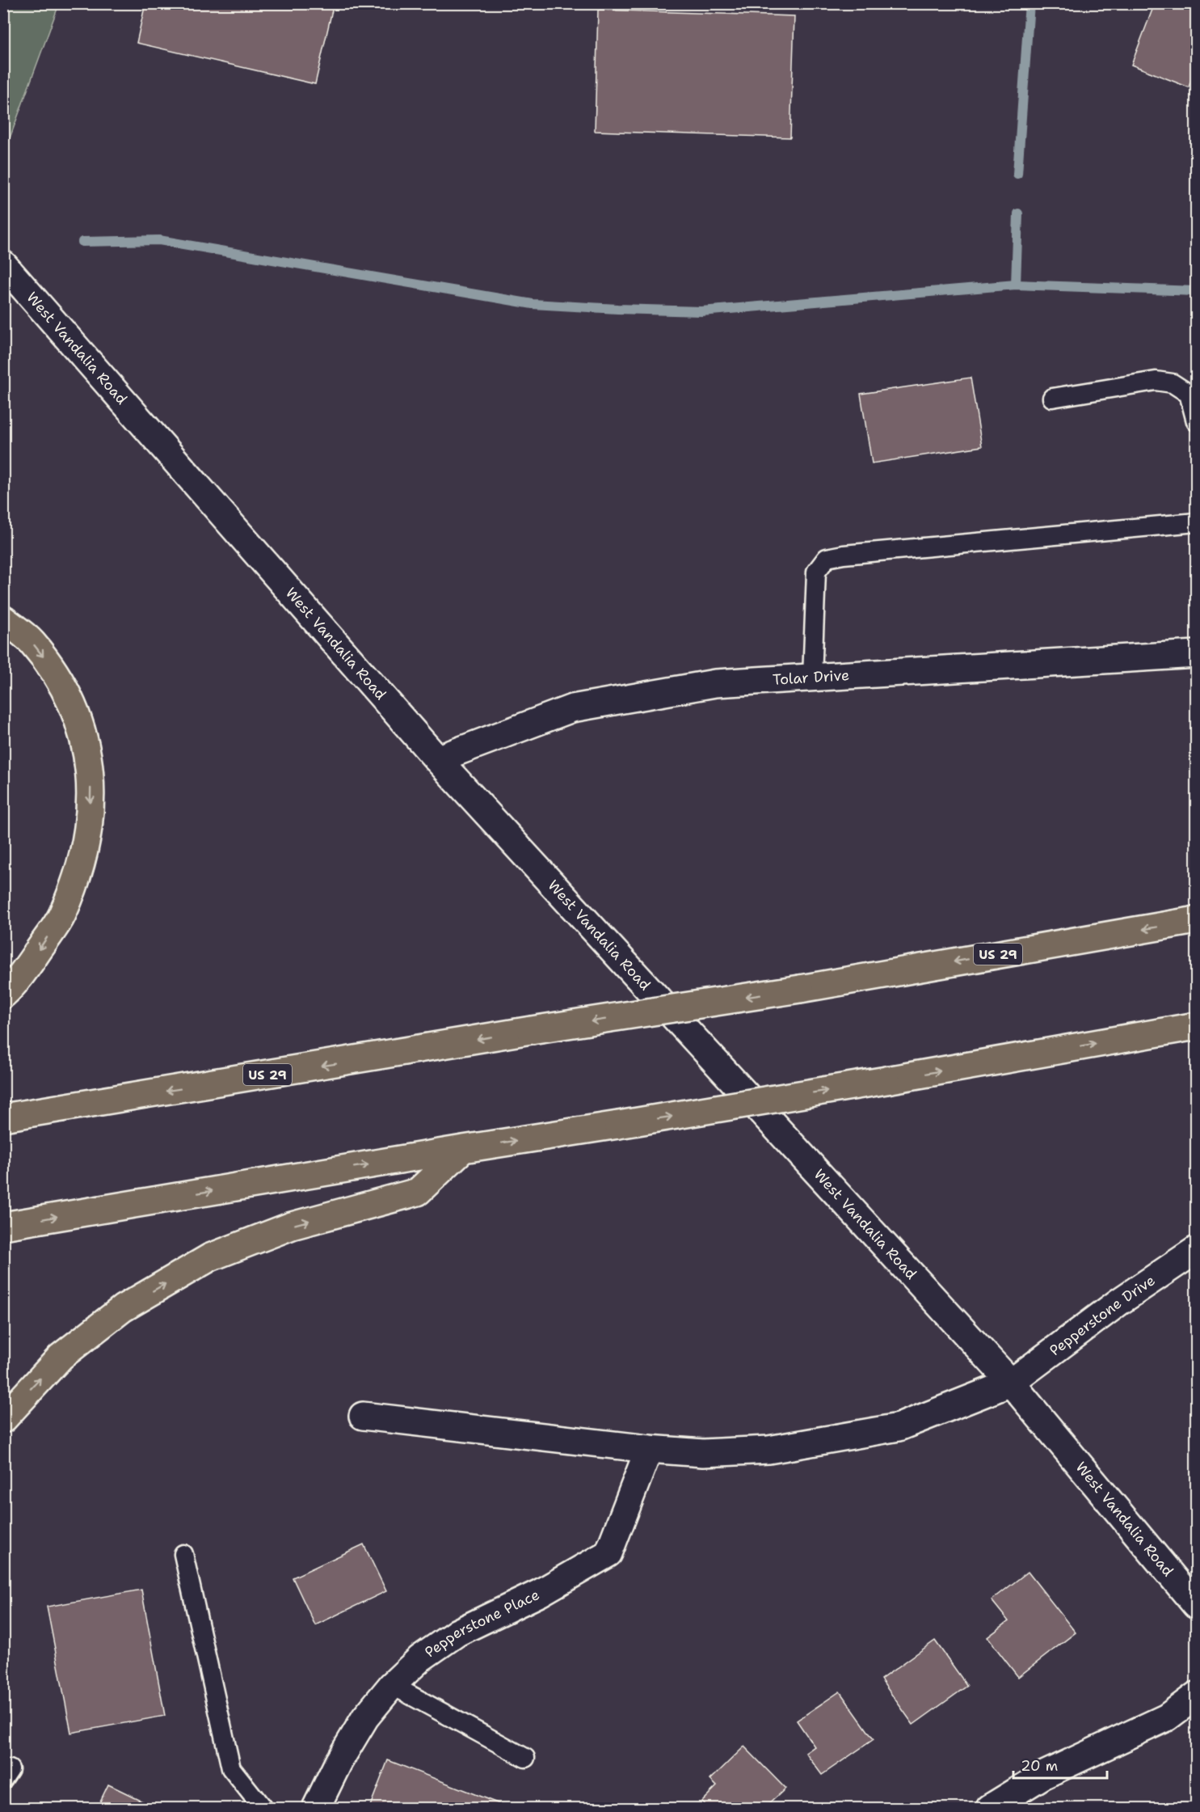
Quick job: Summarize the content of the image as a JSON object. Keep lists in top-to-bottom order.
{
  "streets": {
    "highway": ["US 29"],
    "street": [
      "West Vandalia Road",
      "Tolar Drive",
      "Pepperstone Drive",
      "Pepperstone Place"
    ]
  },
  "crossings": [
    ["West Vandalia Road", "Tolar Drive"],
    ["West Vandalia Road", "Pepperstone Drive"],
    ["Pepperstone Drive", "Pepperstone Place"]
  ],
  "scale_bar": "20 m"
}
